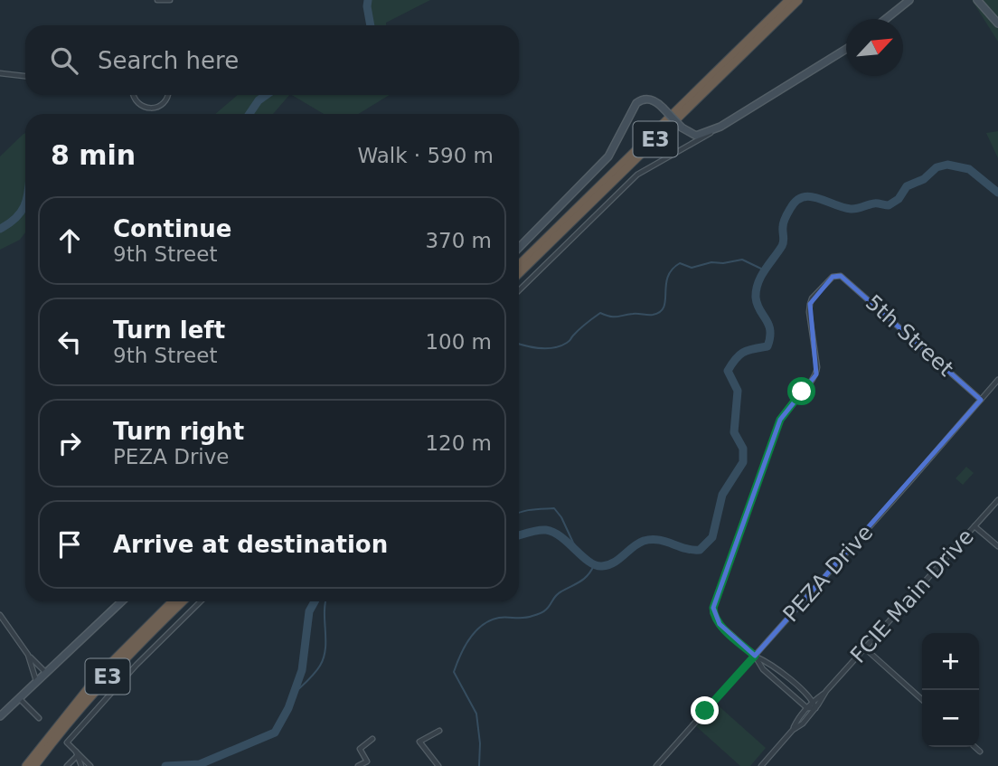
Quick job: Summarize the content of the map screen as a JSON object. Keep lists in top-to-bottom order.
{
  "streets": {
    "highway": ["E3"],
    "street": ["5th Street", "PEZA Drive", "FCIE Main Drive"]
  },
  "crossings": [
    ["5th Street", "PEZA Drive"]
  ],
  "north": "top right",
  "page": {
    "search": "Search here",
    "heading": ["8 min", "Walk · 590 m"],
    "list": [
      ["Continue", "9th Street", "370 m"],
      ["Turn left", "9th Street", "100 m"],
      ["Turn right", "PEZA Drive", "120 m"],
      "Arrive at destination"
    ],
    "map_buttons": ["+", "−"]
  }
}
